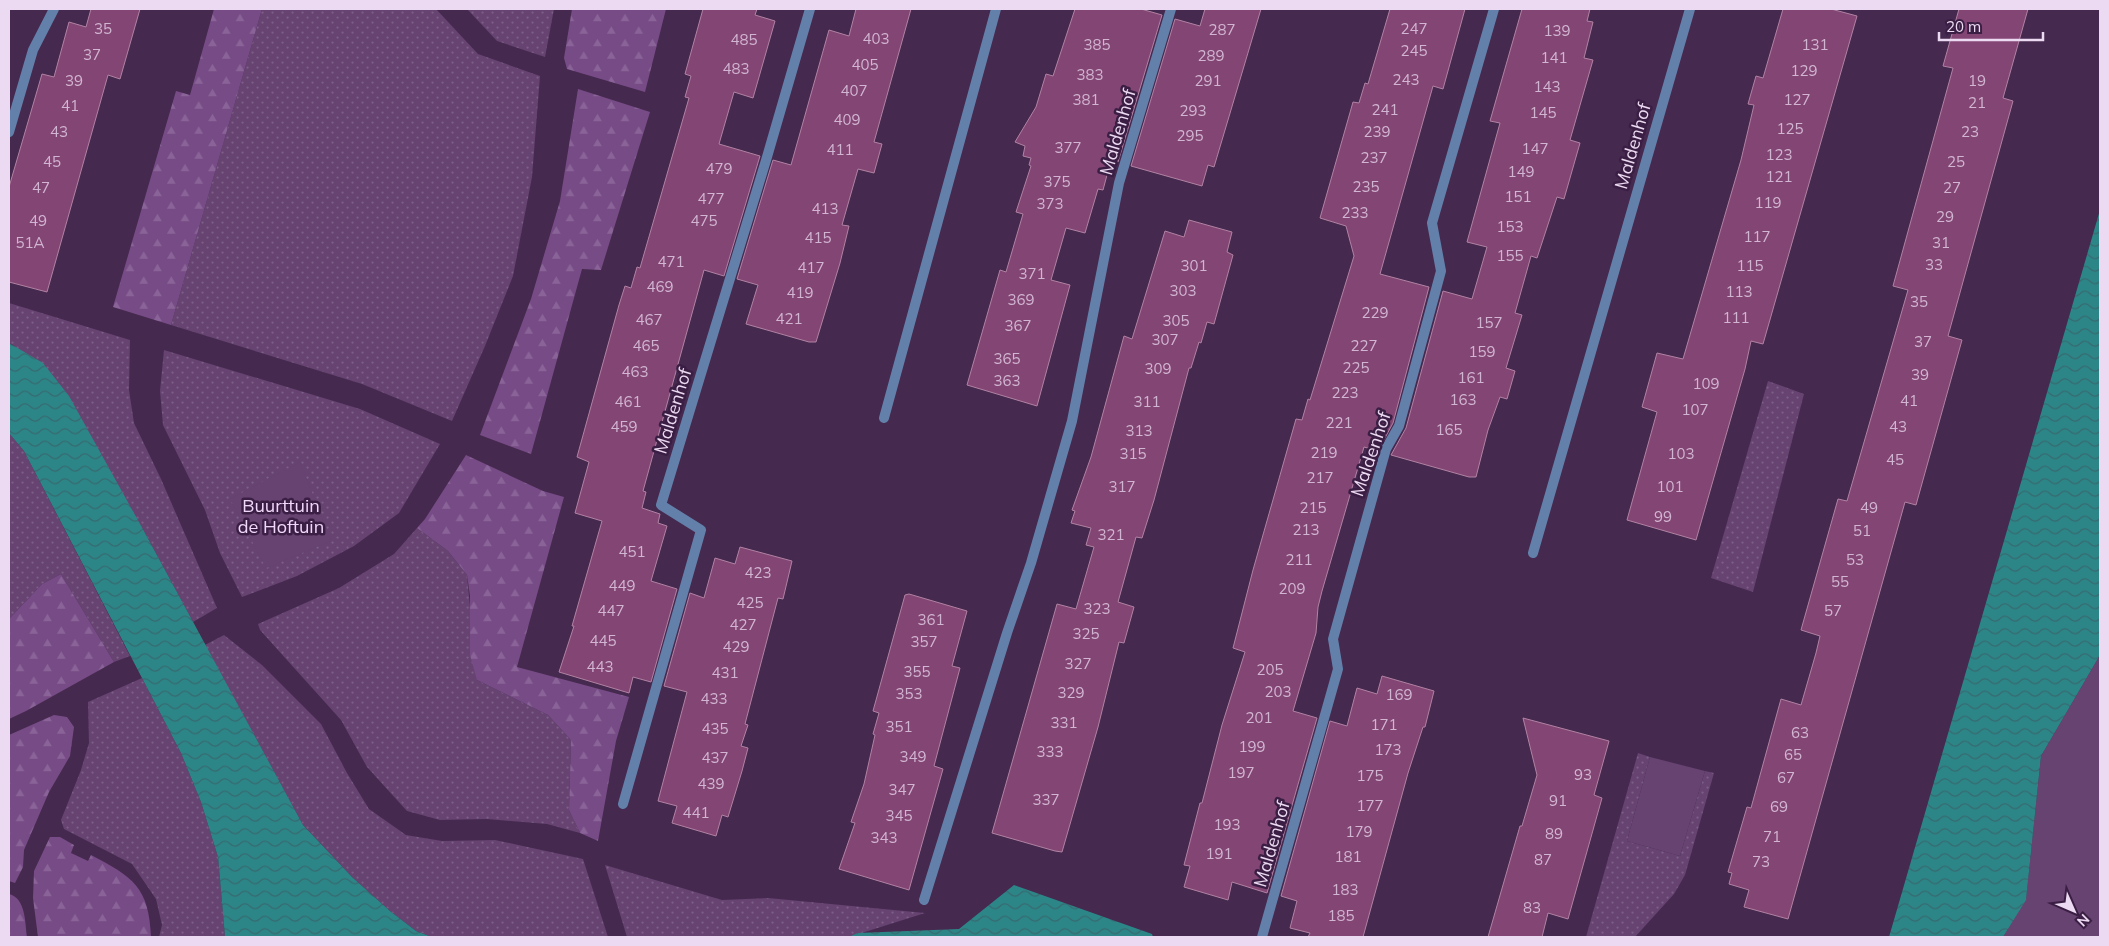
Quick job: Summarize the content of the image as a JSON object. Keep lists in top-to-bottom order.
{
  "streets": {
    "street": ["Maldenhof"]
  },
  "parks": ["Buurttuin de Hoftuin"],
  "house_numbers": [
    "35",
    "247",
    "287",
    "139",
    "403",
    "485",
    "385",
    "131",
    "245",
    "37",
    "289",
    "141",
    "405",
    "483",
    "129",
    "383",
    "243",
    "39",
    "291",
    "19",
    "143",
    "407",
    "381",
    "127",
    "21",
    "41",
    "241",
    "293",
    "145",
    "409",
    "125",
    "43",
    "239",
    "23",
    "295",
    "377",
    "147",
    "411",
    "123",
    "237",
    "45",
    "25",
    "479",
    "149",
    "121",
    "375",
    "235",
    "47",
    "27",
    "151",
    "477",
    "119",
    "373",
    "413",
    "233",
    "29",
    "49",
    "475",
    "153",
    "117",
    "415",
    "51A",
    "31",
    "155",
    "471",
    "33",
    "301",
    "115",
    "417",
    "371",
    "469",
    "303",
    "113",
    "419",
    "369",
    "35",
    "229",
    "111",
    "421",
    "467",
    "305",
    "157",
    "367",
    "307",
    "37",
    "465",
    "227",
    "159",
    "365",
    "225",
    "309",
    "463",
    "39",
    "161",
    "363",
    "109",
    "223",
    "163",
    "41",
    "461",
    "311",
    "107",
    "221",
    "459",
    "43",
    "165",
    "313",
    "219",
    "315",
    "103",
    "45",
    "217",
    "317",
    "101",
    "215",
    "49",
    "99",
    "213",
    "51",
    "321",
    "451",
    "211",
    "53",
    "423",
    "55",
    "449",
    "209",
    "425",
    "323",
    "447",
    "57",
    "361",
    "427",
    "325",
    "445",
    "357",
    "429",
    "327",
    "443",
    "205",
    "355",
    "431",
    "203",
    "329",
    "353",
    "169",
    "433",
    "201",
    "331",
    "171",
    "351",
    "435",
    "63",
    "199",
    "173",
    "333",
    "65",
    "349",
    "437",
    "197",
    "93",
    "175",
    "67",
    "439",
    "347",
    "337",
    "91",
    "177",
    "69",
    "441",
    "345",
    "193",
    "179",
    "89",
    "71",
    "343",
    "191",
    "181",
    "87",
    "73",
    "183",
    "83",
    "185"
  ],
  "scale_bar": "20 m",
  "north": "bottom right"
}
